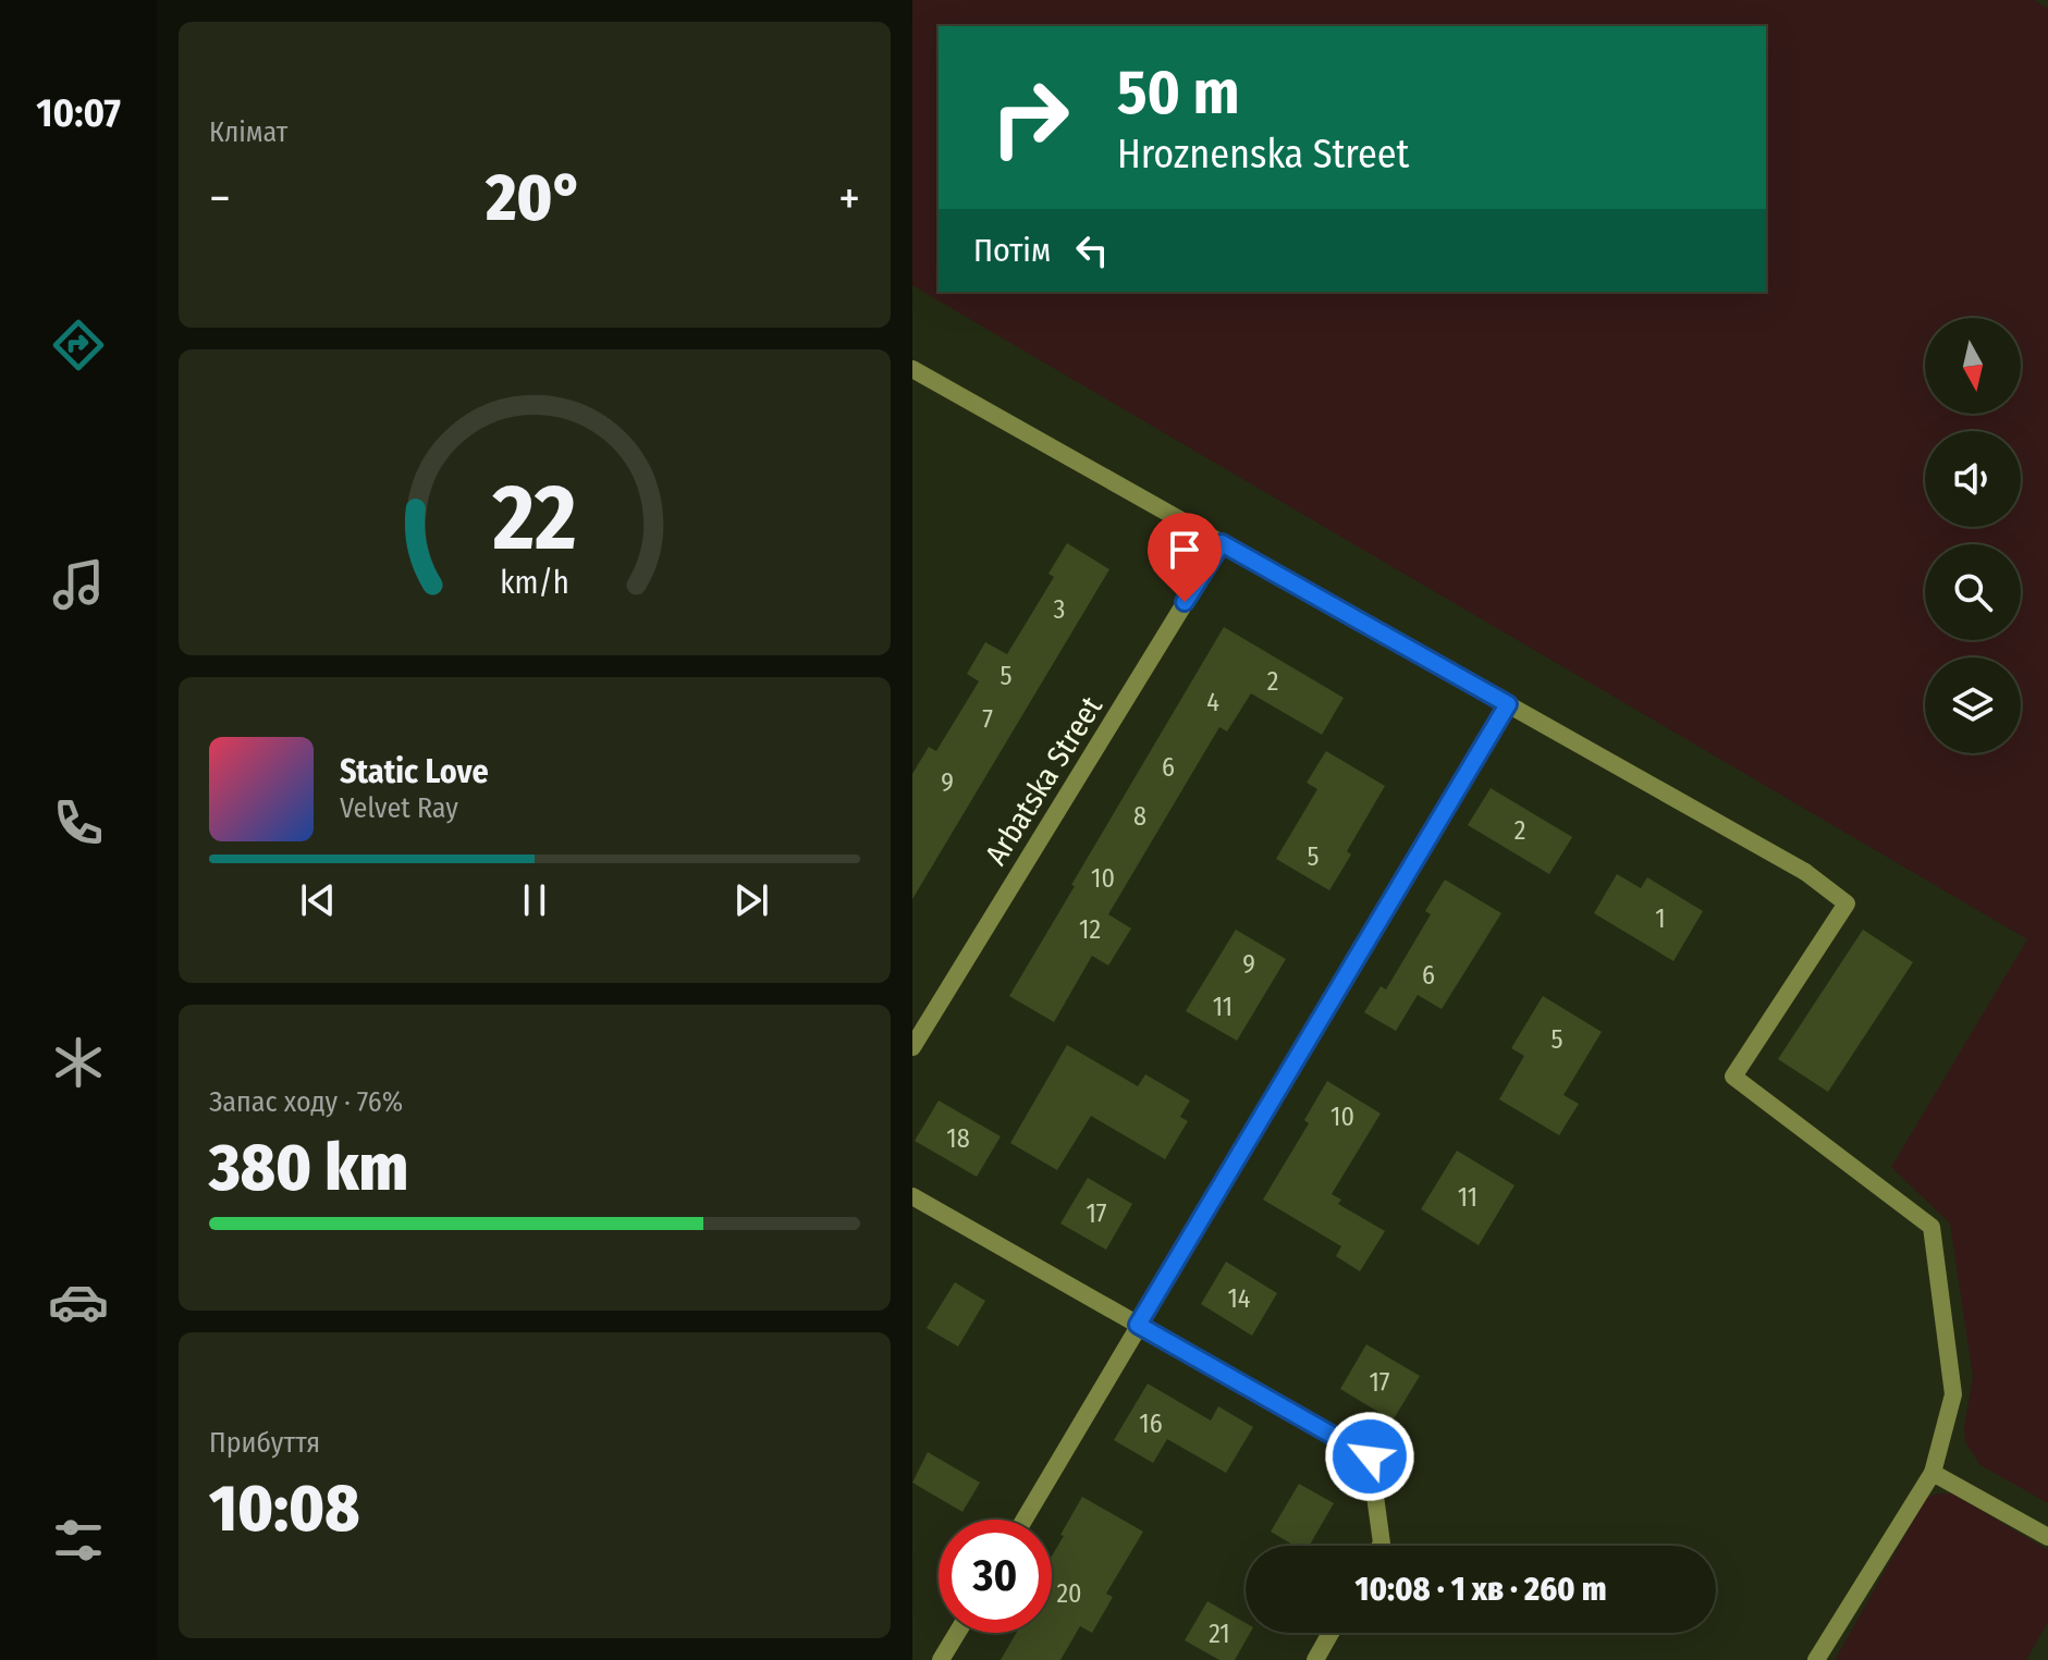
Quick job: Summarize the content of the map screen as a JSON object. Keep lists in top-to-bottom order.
{
  "streets": {
    "street": ["Arbatska Street"]
  },
  "house_numbers": [
    "3",
    "5",
    "2",
    "4",
    "7",
    "6",
    "9",
    "8",
    "2",
    "5",
    "10",
    "1",
    "12",
    "9",
    "6",
    "11",
    "5",
    "10",
    "18",
    "11",
    "17",
    "14",
    "17",
    "16",
    "20",
    "21"
  ],
  "north": "bottom",
  "page": {
    "tabs": "10:07",
    "tile": [
      "Клімат",
      ["Запас ходу · 76%", "380 km"],
      ["Прибуття", "10:08"]
    ],
    "turn": ["50 m", "Hroznenska Street"],
    "heat": ["−", "20°", "+"],
    "then": "Потім",
    "song": ["Static Love", "Velvet Ray"],
    "limit": "30",
    "trip": "10:08 · 1 хв · 260 m",
    "gauge": ["22", "km/h"]
  }
}
